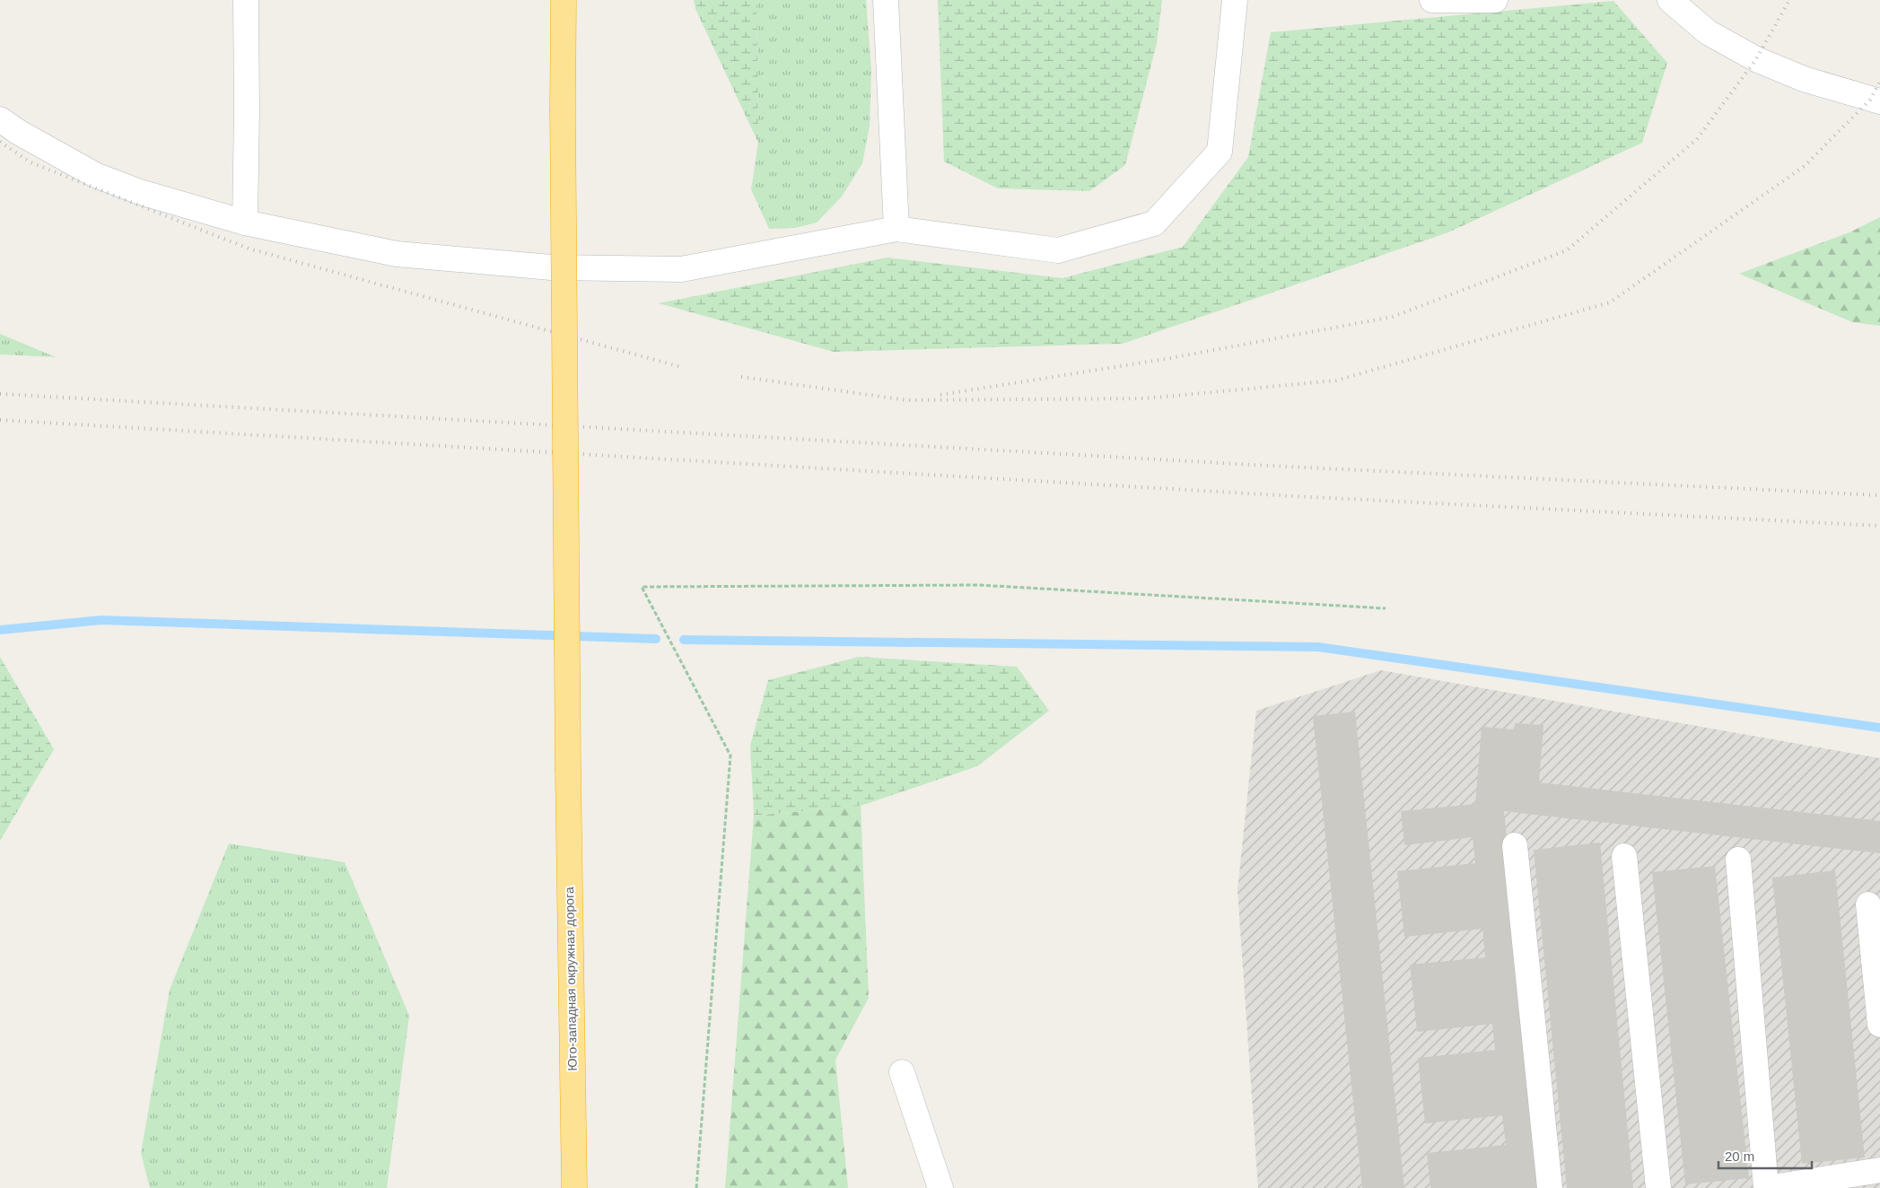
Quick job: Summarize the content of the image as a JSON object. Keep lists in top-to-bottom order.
{
  "streets": {
    "highway": ["Юго-западная окружная дорога"]
  },
  "scale_bar": "20 m"
}
